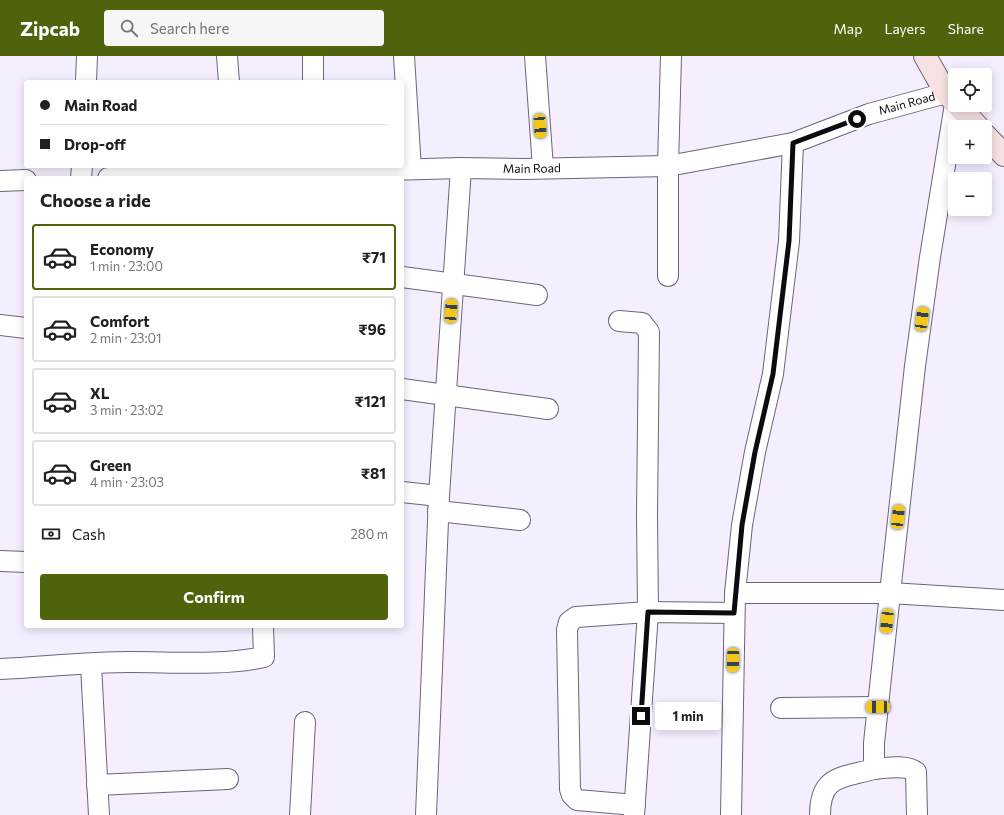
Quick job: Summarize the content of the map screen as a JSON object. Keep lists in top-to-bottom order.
{
  "streets": {
    "street": ["Main Road"]
  },
  "page": {
    "header": "Zipcab",
    "search": "Search here",
    "nav": ["Map", "Layers", "Share"],
    "map_buttons": ["+", "−"],
    "banner": ["Main Road", "Drop-off"],
    "heading": "Choose a ride",
    "list": [
      {
        "name": "Economy",
        "note": "1 min · 23:00",
        "value": "₹71"
      },
      {
        "name": "Comfort",
        "note": "2 min · 23:01",
        "value": "₹96"
      },
      {
        "name": "XL",
        "note": "3 min · 23:02",
        "value": "₹121"
      },
      {
        "name": "Green",
        "note": "4 min · 23:03",
        "value": "₹81"
      }
    ],
    "pay": ["Cash", "280 m"],
    "buttons": "Confirm",
    "bubble": "1 min"
  }
}
